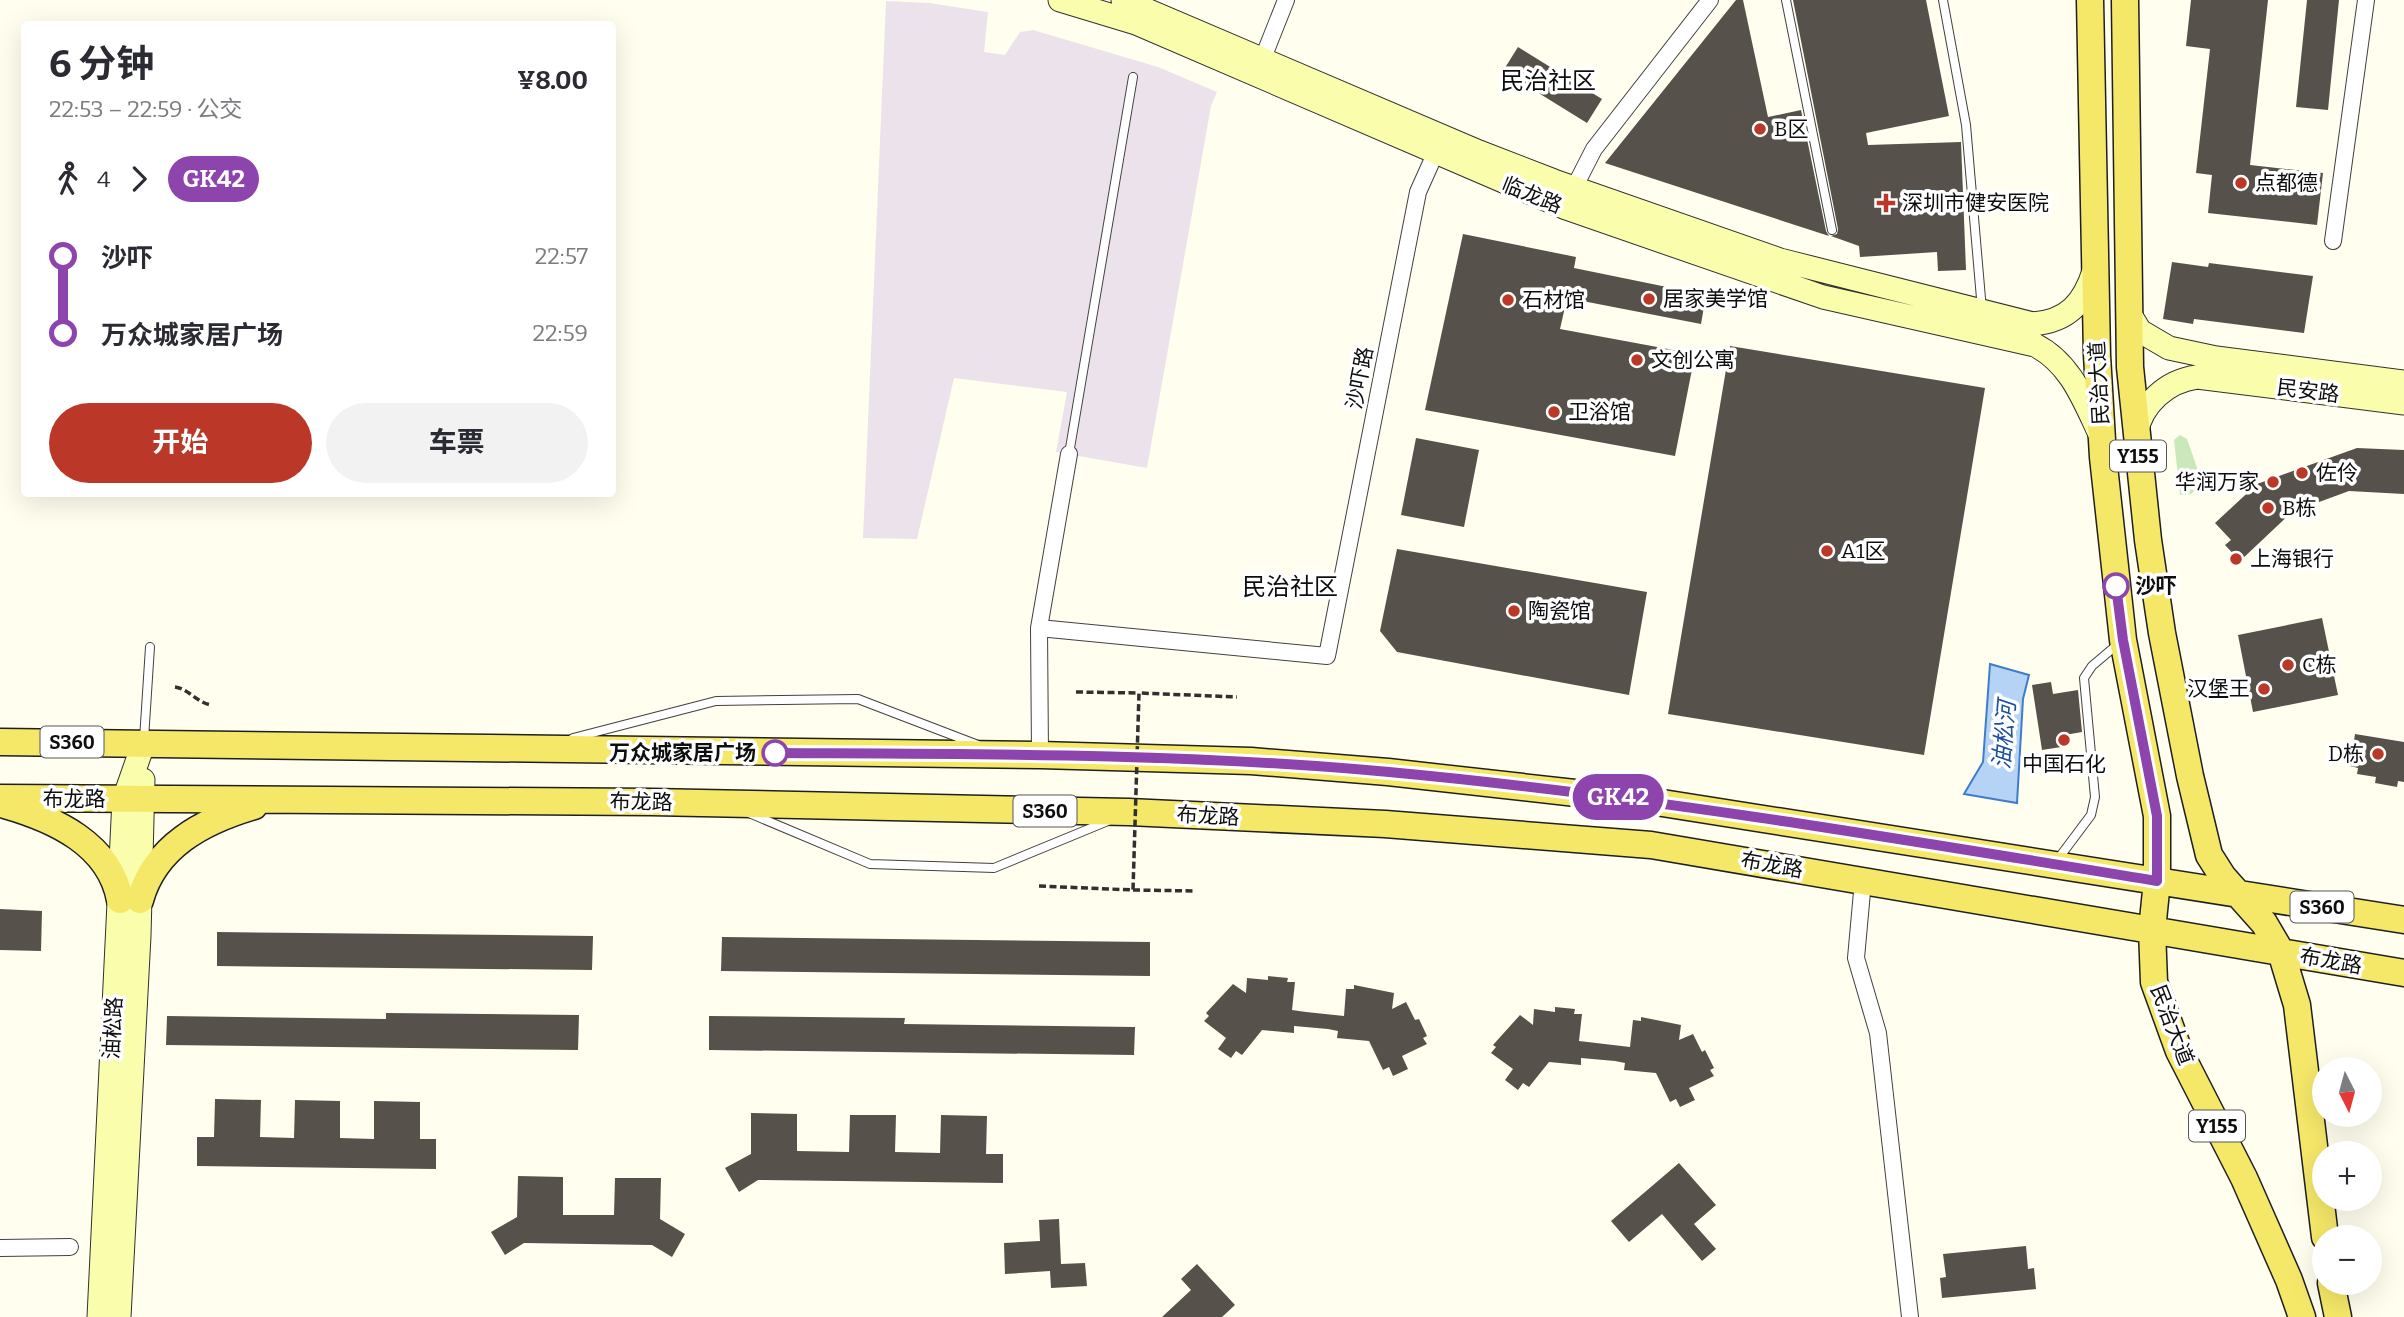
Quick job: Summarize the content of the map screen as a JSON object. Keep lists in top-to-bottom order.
{
  "streets": {
    "main road": [
      "临龙路",
      "民治大道",
      "民安路",
      "Y155",
      "S360",
      "布龙路",
      "油松路"
    ],
    "street": ["沙吓路"]
  },
  "crossings": [
    ["临龙路", "沙吓路"],
    ["民治大道", "布龙路"],
    ["布龙路", "油松路"]
  ],
  "districts": ["民治社区", "民治社区"],
  "water": ["油松河"],
  "places": {
    "other": [
      "B区",
      "点都德",
      "居家美学馆",
      "石材馆",
      "文创公寓",
      "卫浴馆",
      "佐伶",
      "华润万家",
      "B栋",
      "A1区",
      "上海银行",
      "沙吓",
      "陶瓷馆",
      "C栋",
      "汉堡王",
      "中国石化",
      "万众城家居广场",
      "D栋"
    ],
    "health": ["深圳市健安医院"]
  },
  "lines": ["bus line GK42"],
  "north": "bottom",
  "page": {
    "on_map": "GK42",
    "heading": ["6 分钟", "22:53 – 22:59 · 公交", "¥8.00"],
    "legs": ["4", "GK42"],
    "list": [
      {
        "name": "沙吓",
        "value": "22:57"
      },
      {
        "name": "万众城家居广场",
        "value": "22:59"
      }
    ],
    "buttons": ["开始", "车票"],
    "map_buttons": ["+", "−"]
  }
}
